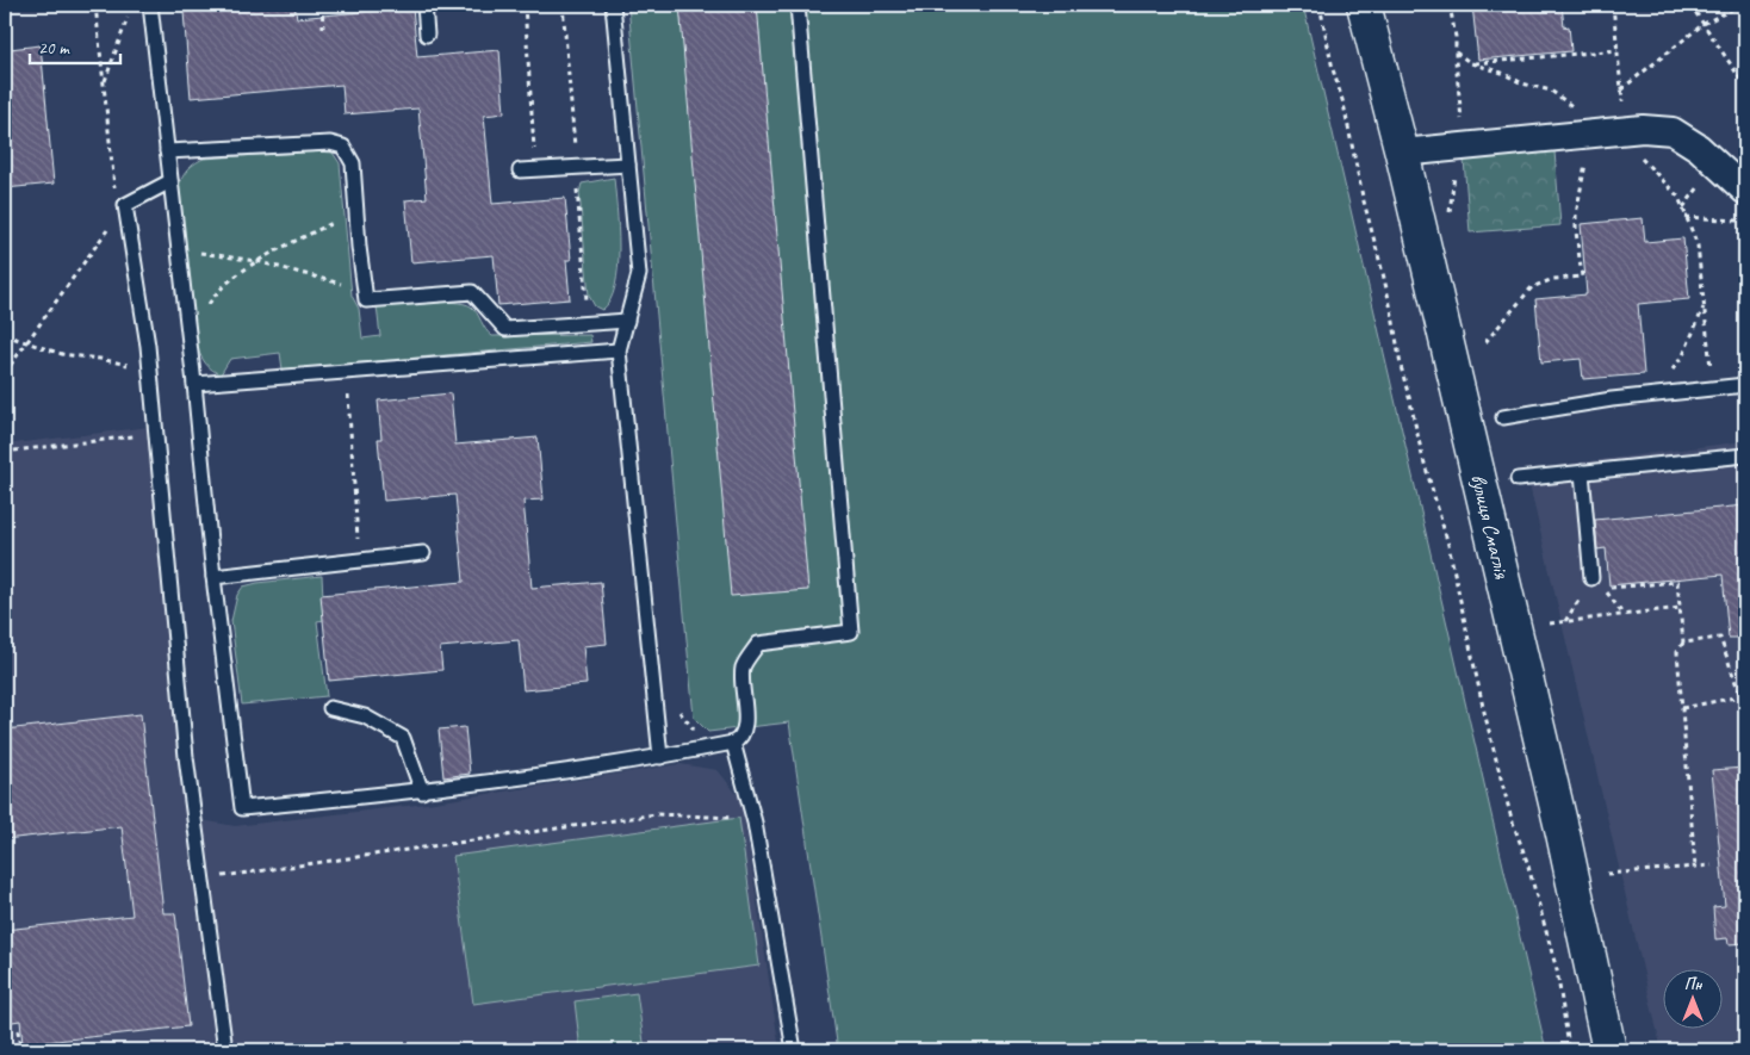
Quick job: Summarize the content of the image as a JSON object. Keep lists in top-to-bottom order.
{
  "streets": {
    "street": ["вулиця Смаглія"]
  },
  "scale_bar": "20 m",
  "north": "top"
}
